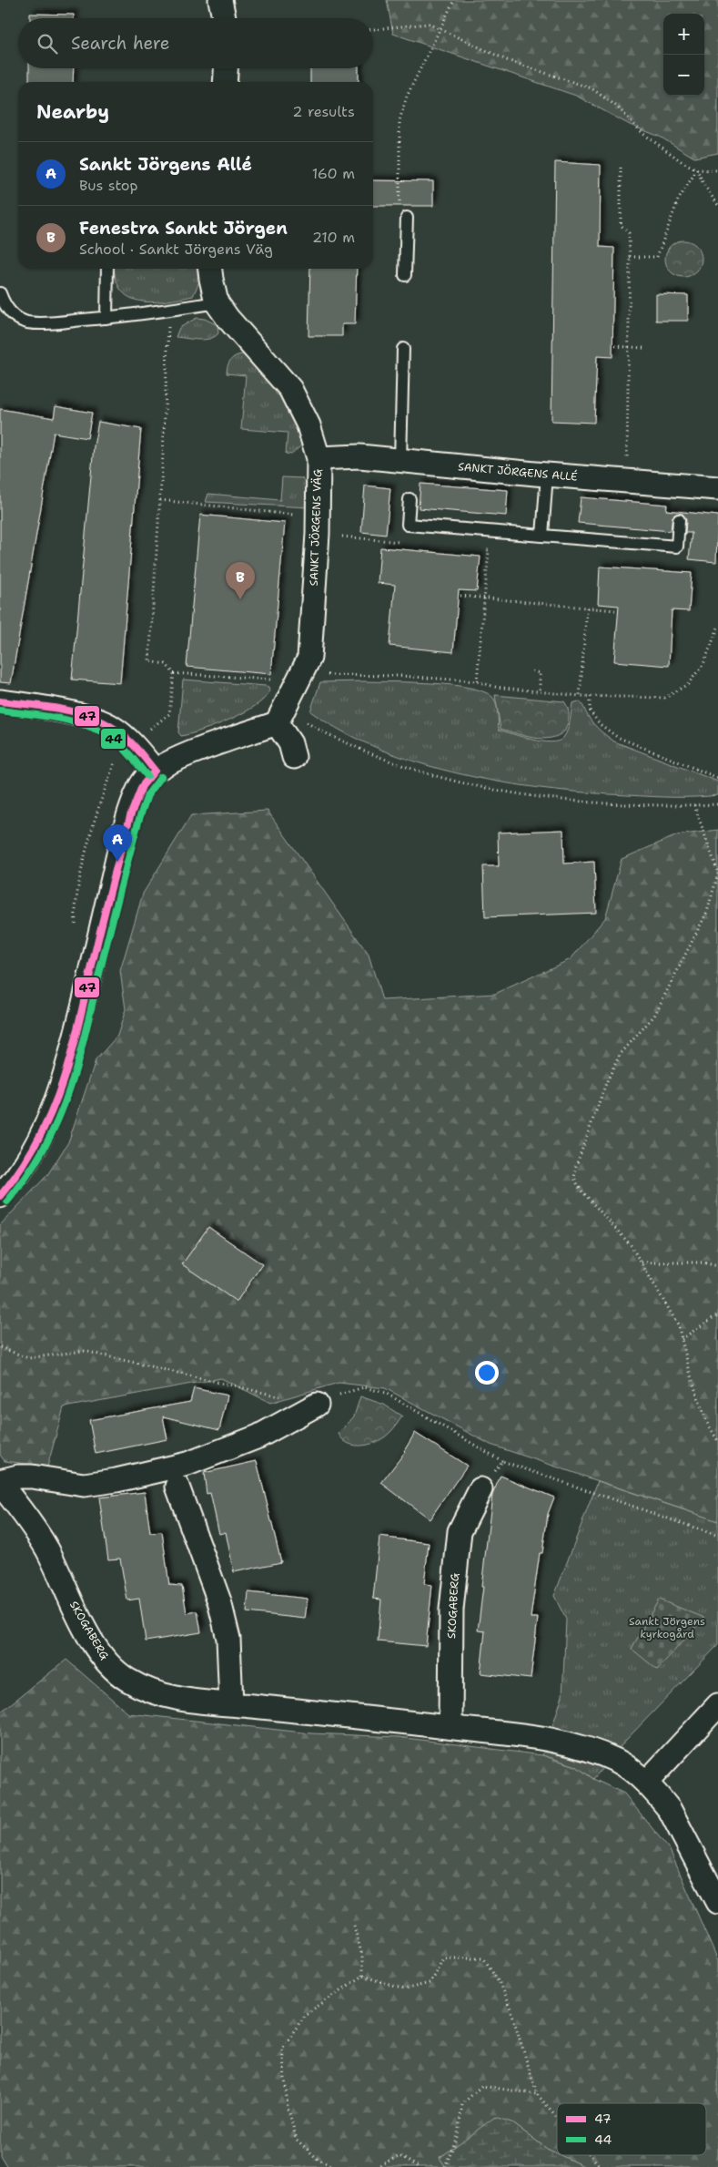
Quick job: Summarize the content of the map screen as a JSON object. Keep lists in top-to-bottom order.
{
  "streets": {
    "street": ["SANKT JÖRGENS ALLÉ", "SANKT JÖRGENS VÄG", "SKOGABERG"]
  },
  "crossings": [
    ["SANKT JÖRGENS ALLÉ", "SANKT JÖRGENS VÄG"]
  ],
  "parks": ["Sankt Jörgens kyrkogård"],
  "lines": ["transit line 47", "transit line 44"],
  "legend": ["47", "44"],
  "page": {
    "map_buttons": ["+", "−"],
    "search": "Search here",
    "heading": ["Nearby", "2 results"],
    "list": [
      {
        "mark": "A",
        "name": "Sankt Jörgens Allé",
        "note": "Bus stop",
        "value": "160 m"
      },
      {
        "mark": "B",
        "name": "Fenestra Sankt Jörgen",
        "note": "School · Sankt Jörgens Väg",
        "value": "210 m"
      }
    ],
    "pins": ["B", "A"]
  }
}
